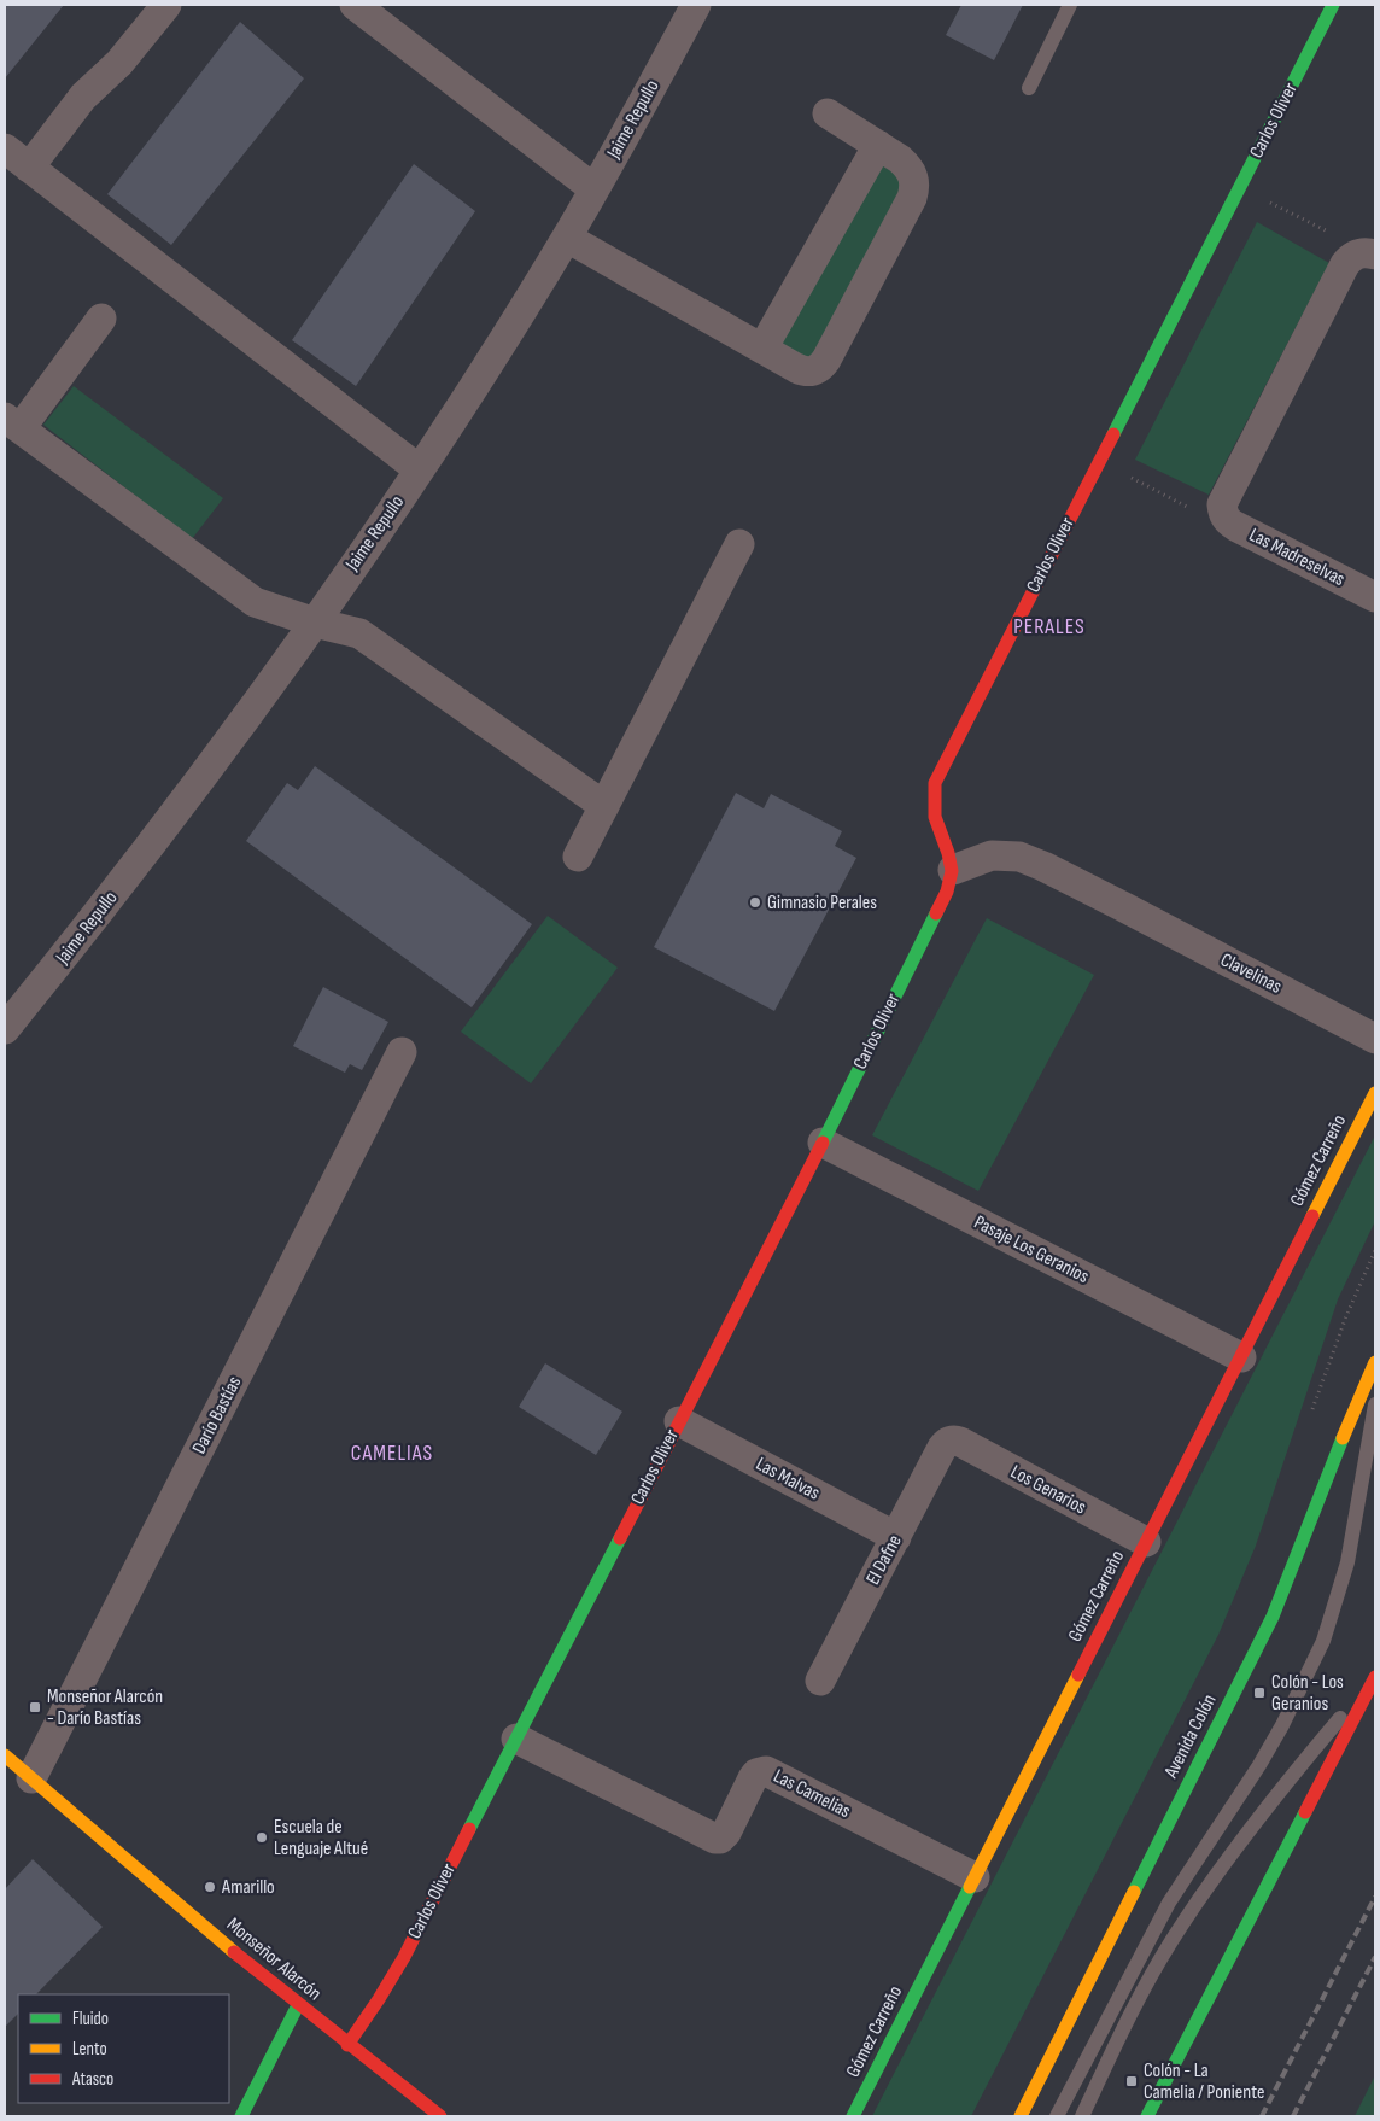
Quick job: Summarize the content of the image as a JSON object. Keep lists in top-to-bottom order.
{
  "streets": {
    "street": [
      "Jaime Repullo",
      "Carlos Oliver",
      "Las Madreselvas",
      "Clavelinas",
      "Gómez Carreño",
      "Pasaje Los Geranios",
      "Darío Bastías",
      "Las Malvas",
      "Los Genarios",
      "El Dafne",
      "Avenida Colón",
      "Las Camelias",
      "Monseñor Alarcón"
    ]
  },
  "crossings": [
    ["Carlos Oliver", "Clavelinas"],
    ["Carlos Oliver", "Pasaje Los Geranios"],
    ["Carlos Oliver", "Las Malvas"],
    ["Carlos Oliver", "Las Camelias"],
    ["Carlos Oliver", "Monseñor Alarcón"],
    ["Gómez Carreño", "Pasaje Los Geranios"],
    ["Gómez Carreño", "Los Genarios"],
    ["Gómez Carreño", "Las Camelias"],
    ["Darío Bastías", "Monseñor Alarcón"],
    ["Las Malvas", "El Dafne"],
    ["Los Genarios", "El Dafne"]
  ],
  "districts": ["PERALES", "CAMELIAS"],
  "places": {
    "other": ["Gimnasio Perales", "Escuela de Lenguaje Altué", "Amarillo"],
    "transit": ["Colón - Los Geranios", "Monseñor Alarcón - Darío Bastías", "Colón - La Camelia / Poniente"]
  },
  "legend": ["Fluido", "Lento", "Atasco"]
}
